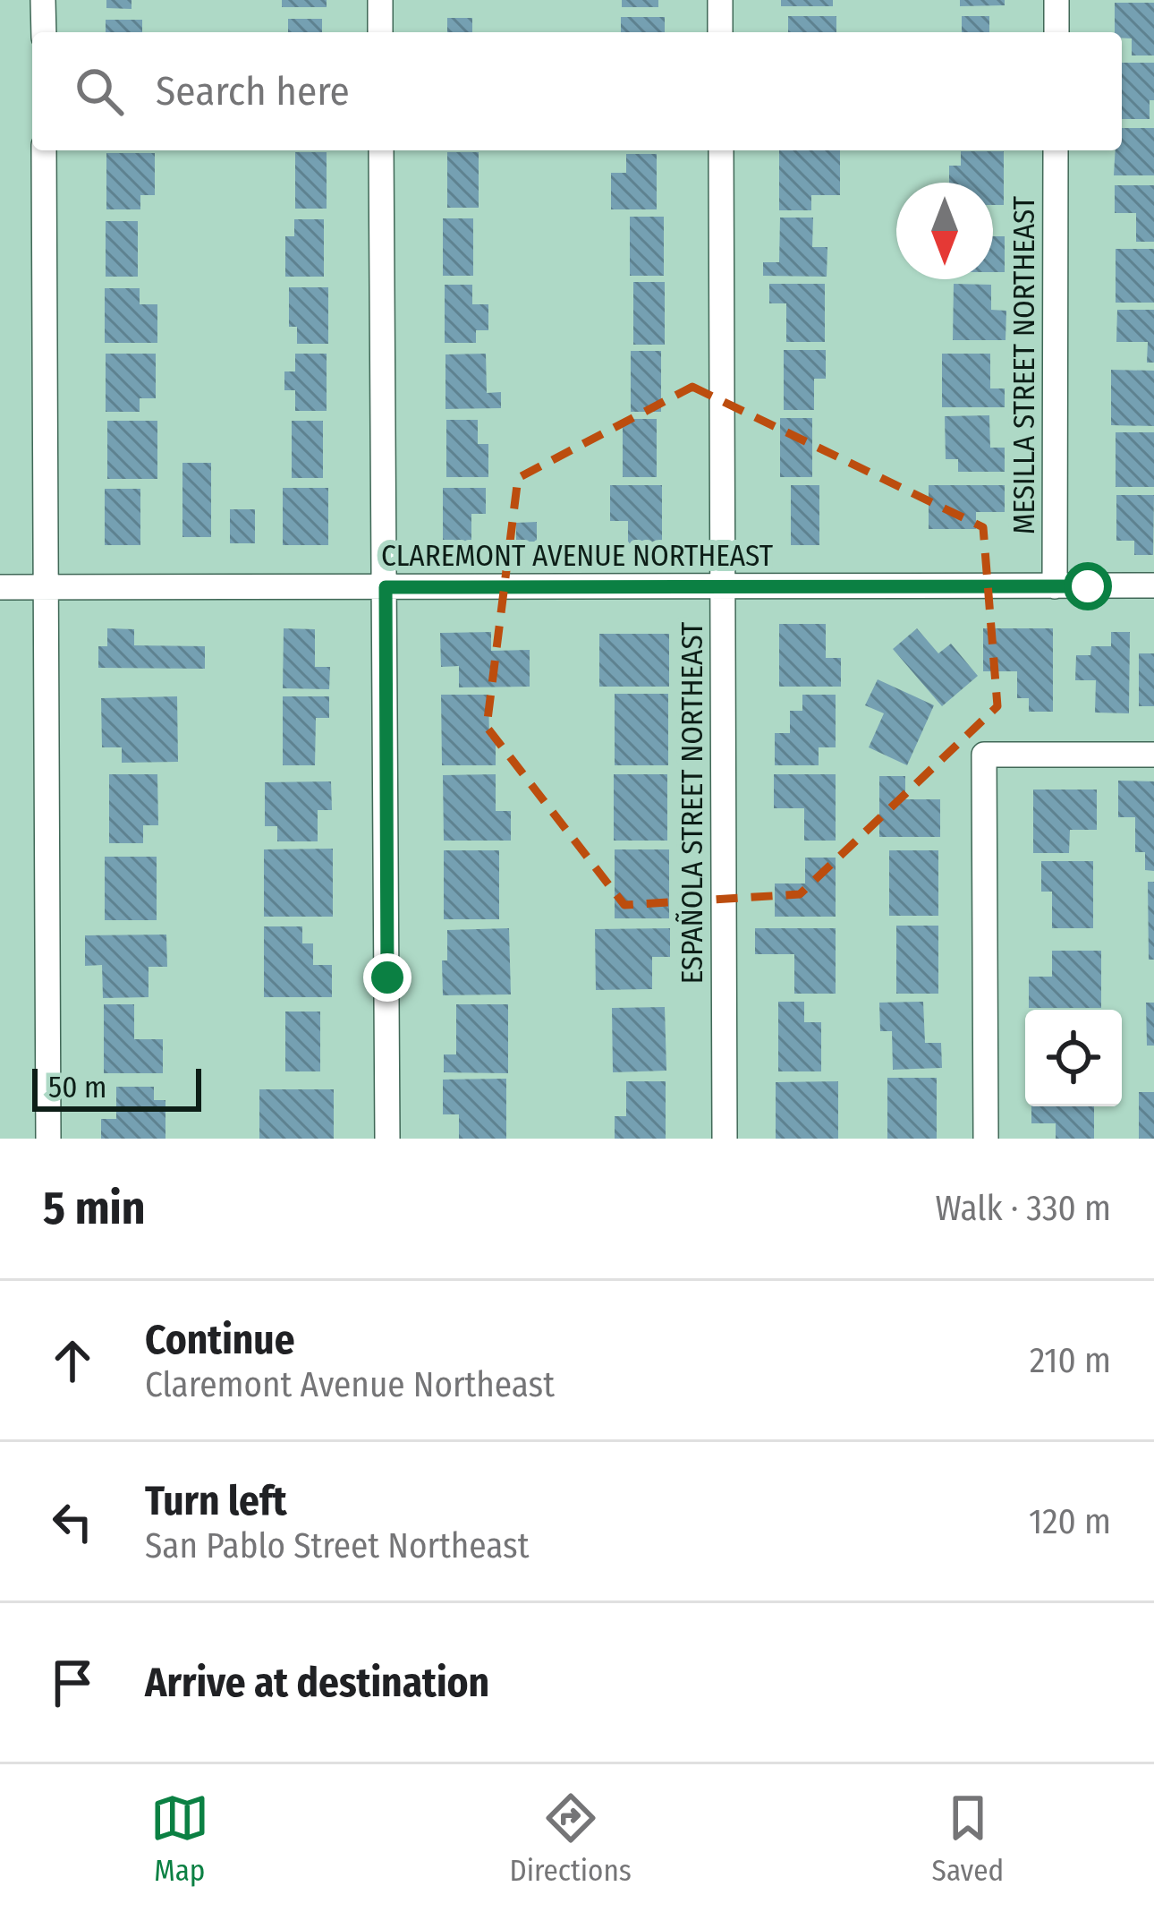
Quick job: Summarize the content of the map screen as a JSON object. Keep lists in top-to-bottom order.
{
  "streets": {
    "street": ["MESILLA STREET NORTHEAST", "CLAREMONT AVENUE NORTHEAST", "ESPAÑOLA STREET NORTHEAST"]
  },
  "crossings": [
    ["MESILLA STREET NORTHEAST", "CLAREMONT AVENUE NORTHEAST"],
    ["CLAREMONT AVENUE NORTHEAST", "ESPAÑOLA STREET NORTHEAST"]
  ],
  "scale_bar": "50 m",
  "north": "bottom",
  "page": {
    "search": "Search here",
    "scale": "50 m",
    "heading": ["5 min", "Walk · 330 m"],
    "list": [
      ["Continue", "Claremont Avenue Northeast", "210 m"],
      ["Turn left", "San Pablo Street Northeast", "120 m"],
      "Arrive at destination"
    ],
    "nav": ["Map", "Directions", "Saved"]
  }
}
